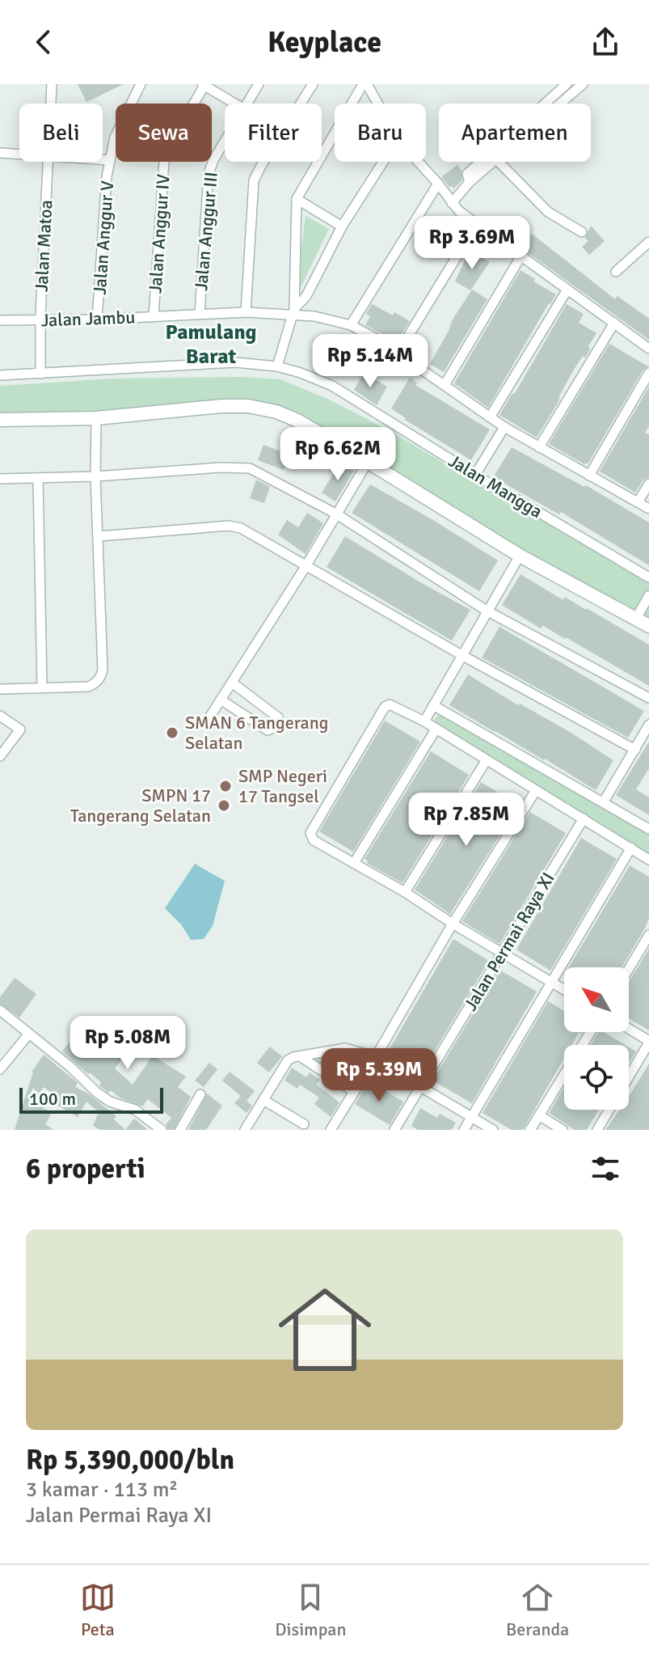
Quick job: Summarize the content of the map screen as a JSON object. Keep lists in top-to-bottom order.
{
  "streets": {
    "street": [
      "Jalan Anggur III",
      "Jalan Anggur IV",
      "Jalan Anggur V",
      "Jalan Matoa",
      "Jalan Jambu",
      "Jalan Mangga",
      "Jalan Permai Raya XI"
    ]
  },
  "crossings": [
    ["Jalan Anggur III", "Jalan Jambu"],
    ["Jalan Anggur IV", "Jalan Jambu"],
    ["Jalan Anggur V", "Jalan Jambu"],
    ["Jalan Matoa", "Jalan Jambu"],
    ["Jalan Matoa", "Jalan Mangga"]
  ],
  "districts": ["Pamulang Barat"],
  "places": ["SMAN 6 Tangerang Selatan", "SMP Negeri 17 Tangsel", "SMPN 17 Tangerang Selatan"],
  "scale_bar": "100 m",
  "north": "top left",
  "page": {
    "header": "Keyplace",
    "chip": [
      "Beli",
      "Sewa",
      "Filter",
      "Baru",
      "Apartemen"
    ],
    "price": [
      "Rp 3.69M",
      "Rp 5.14M",
      "Rp 6.62M",
      "Rp 7.85M",
      "Rp 5.08M",
      "Rp 5.39M"
    ],
    "scale": "100 m",
    "heading": "6 properti",
    "list": [
      {
        "name": "Rp 5,390,000/bln",
        "note": "3 kamar · 113 m² · Jalan Permai Raya XI"
      }
    ],
    "tabs": ["Peta", "Disimpan", "Beranda"]
  }
}
